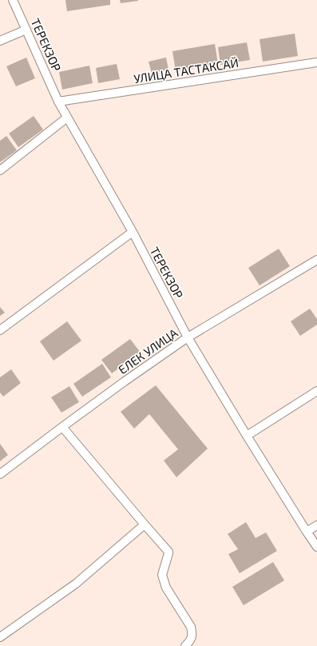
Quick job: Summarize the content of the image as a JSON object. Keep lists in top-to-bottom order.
{
  "streets": {
    "street": ["ТЕРЕКЗОР", "УЛИЦА ТАСТАКСАЙ", "ЕЛЕК УЛИЦА"]
  },
  "crossings": [
    ["ТЕРЕКЗОР", "УЛИЦА ТАСТАКСАЙ"],
    ["ТЕРЕКЗОР", "ЕЛЕК УЛИЦА"]
  ]
}
